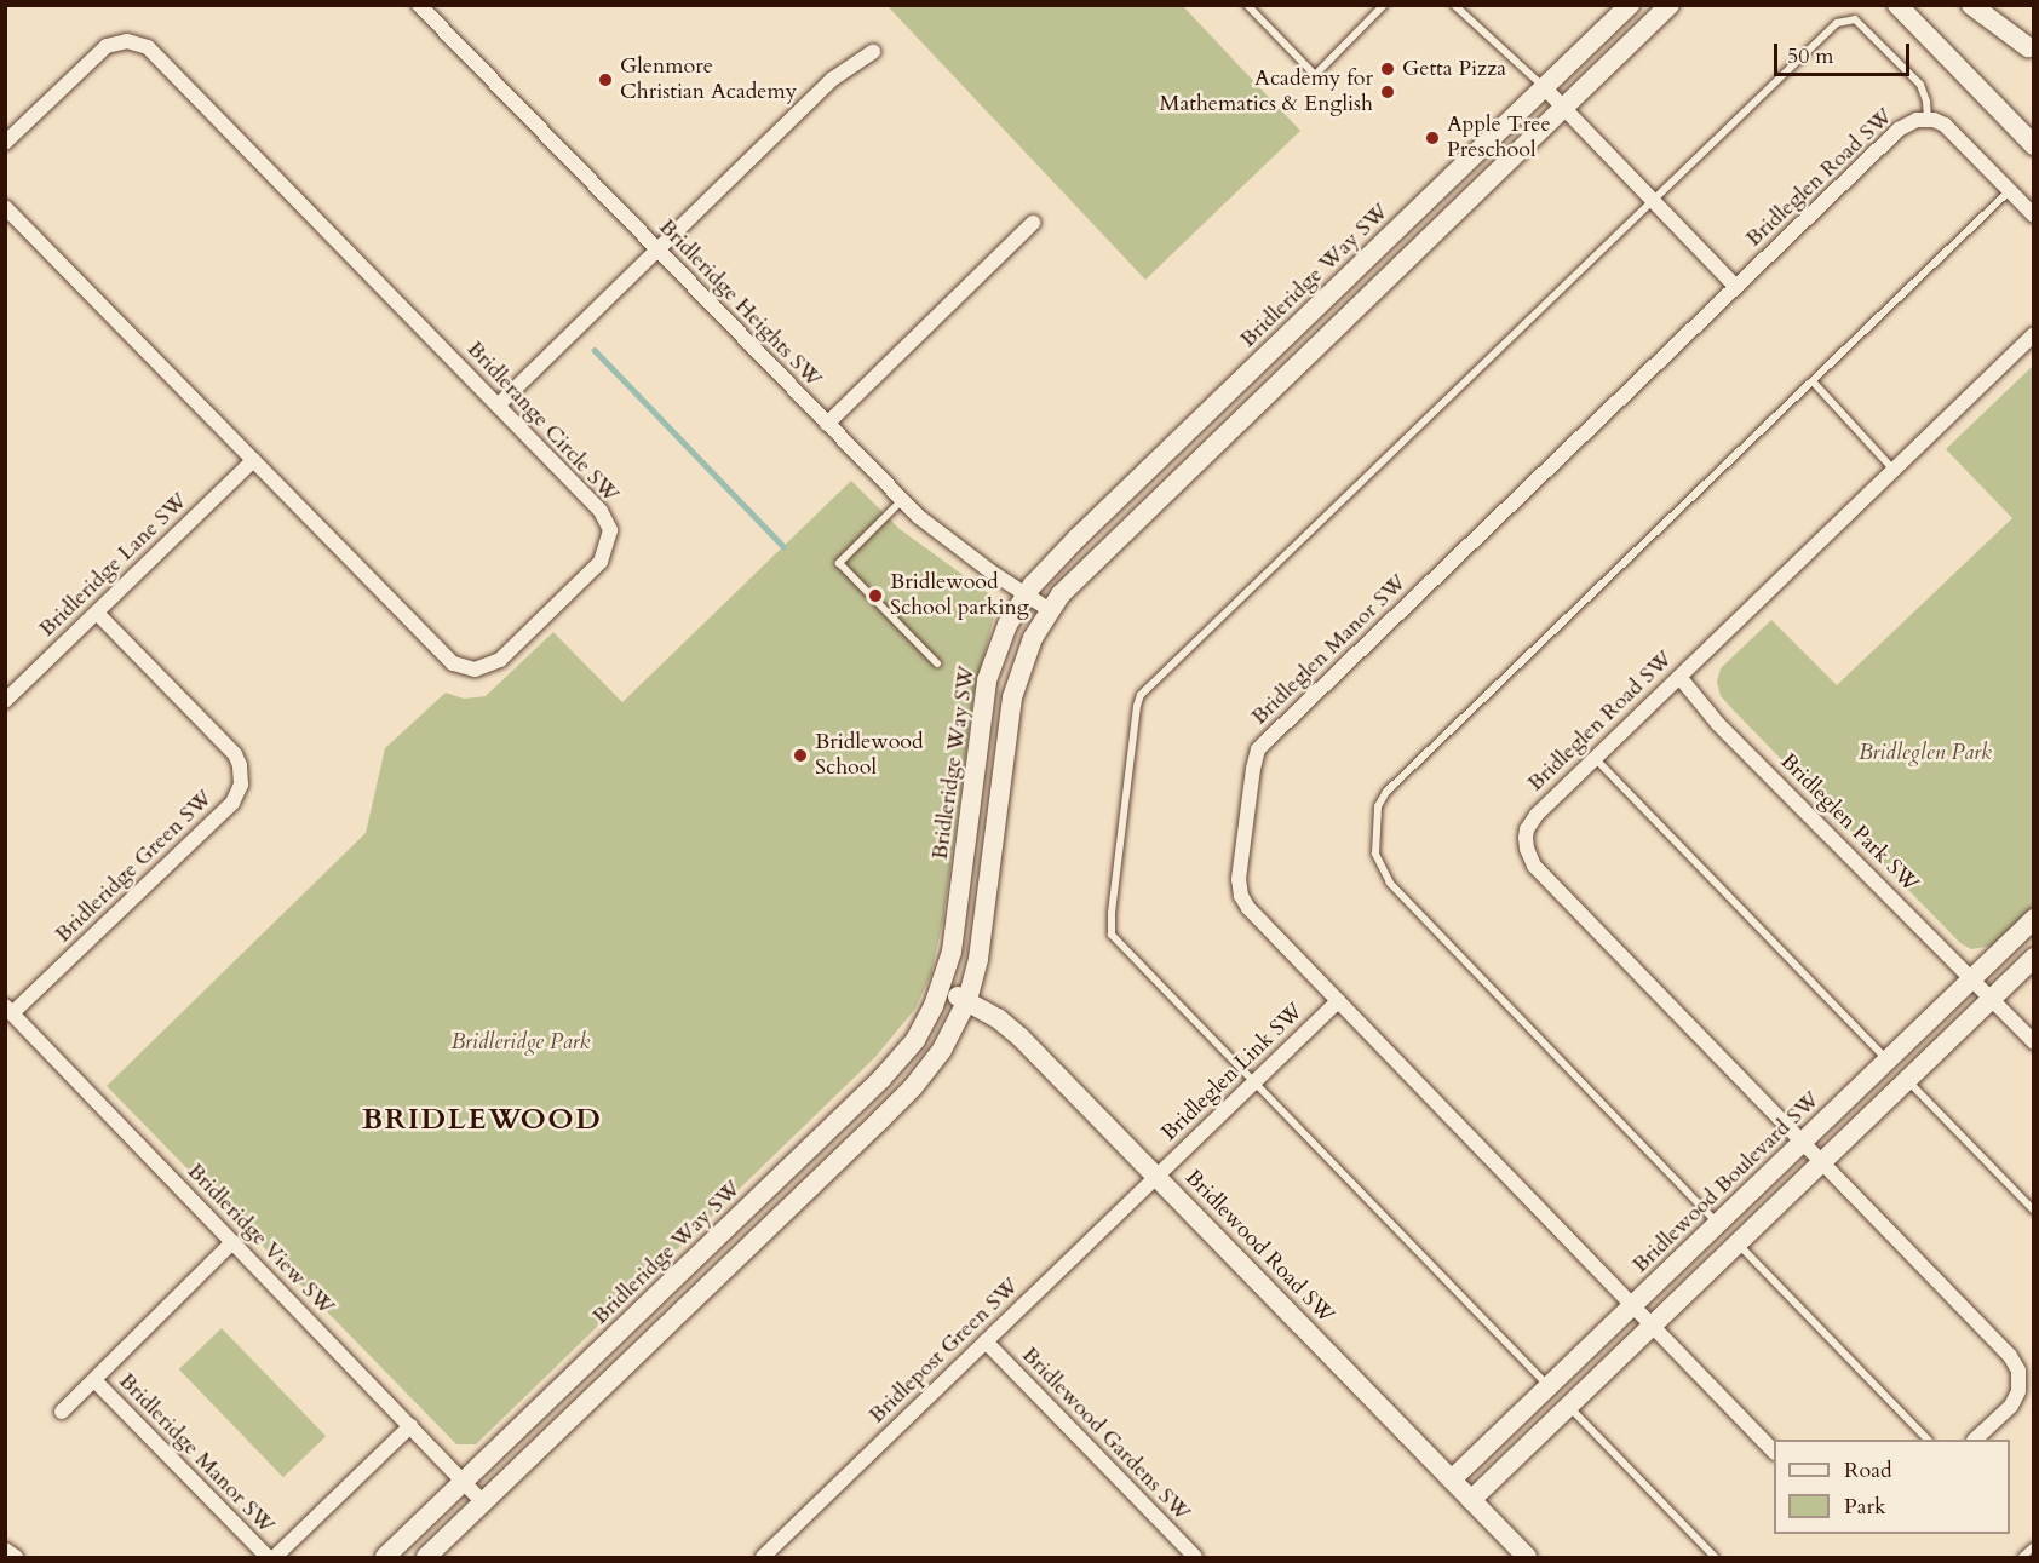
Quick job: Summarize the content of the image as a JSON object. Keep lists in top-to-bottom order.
{
  "streets": {
    "street": [
      "Bridleglen Road SW",
      "Bridleridge Way SW",
      "Bridleridge Heights SW",
      "Bridlerange Circle SW",
      "Bridleridge Lane SW",
      "Bridleglen Manor SW",
      "Bridleglen Park SW",
      "Bridleridge Green SW",
      "Bridleglen Link SW",
      "Bridlewood Boulevard SW",
      "Bridleridge View SW",
      "Bridlewood Road SW",
      "Bridlepost Green SW",
      "Bridlewood Gardens SW",
      "Bridleridge Manor SW"
    ]
  },
  "crossings": [
    ["Bridleglen Road SW", "Bridleglen Manor SW"],
    ["Bridleglen Road SW", "Bridleglen Park SW"],
    ["Bridleglen Road SW", "Bridlewood Boulevard SW"],
    ["Bridleridge Way SW", "Bridleridge Heights SW"],
    ["Bridleridge Way SW", "Bridleridge View SW"],
    ["Bridleridge Way SW", "Bridlewood Road SW"],
    ["Bridlerange Circle SW", "Bridleridge Lane SW"],
    ["Bridleridge Lane SW", "Bridleridge Green SW"],
    ["Bridleglen Manor SW", "Bridleglen Link SW"],
    ["Bridleglen Manor SW", "Bridlewood Boulevard SW"],
    ["Bridleglen Park SW", "Bridlewood Boulevard SW"],
    ["Bridleridge Green SW", "Bridleridge View SW"],
    ["Bridleglen Link SW", "Bridlewood Road SW"],
    ["Bridleglen Link SW", "Bridlepost Green SW"],
    ["Bridlewood Boulevard SW", "Bridlewood Road SW"],
    ["Bridleridge View SW", "Bridleridge Manor SW"],
    ["Bridlewood Road SW", "Bridlepost Green SW"],
    ["Bridlepost Green SW", "Bridlewood Gardens SW"]
  ],
  "districts": ["BRIDLEWOOD"],
  "parks": ["Bridleglen Park", "Bridleridge Park"],
  "places": [
    "Getta Pizza",
    "Glenmore Christian Academy",
    "Academy for Mathematics & English",
    "Apple Tree Preschool",
    "Bridlewood School parking",
    "Bridlewood School"
  ],
  "legend": ["Road", "Park"],
  "scale_bar": "50 m"
}
